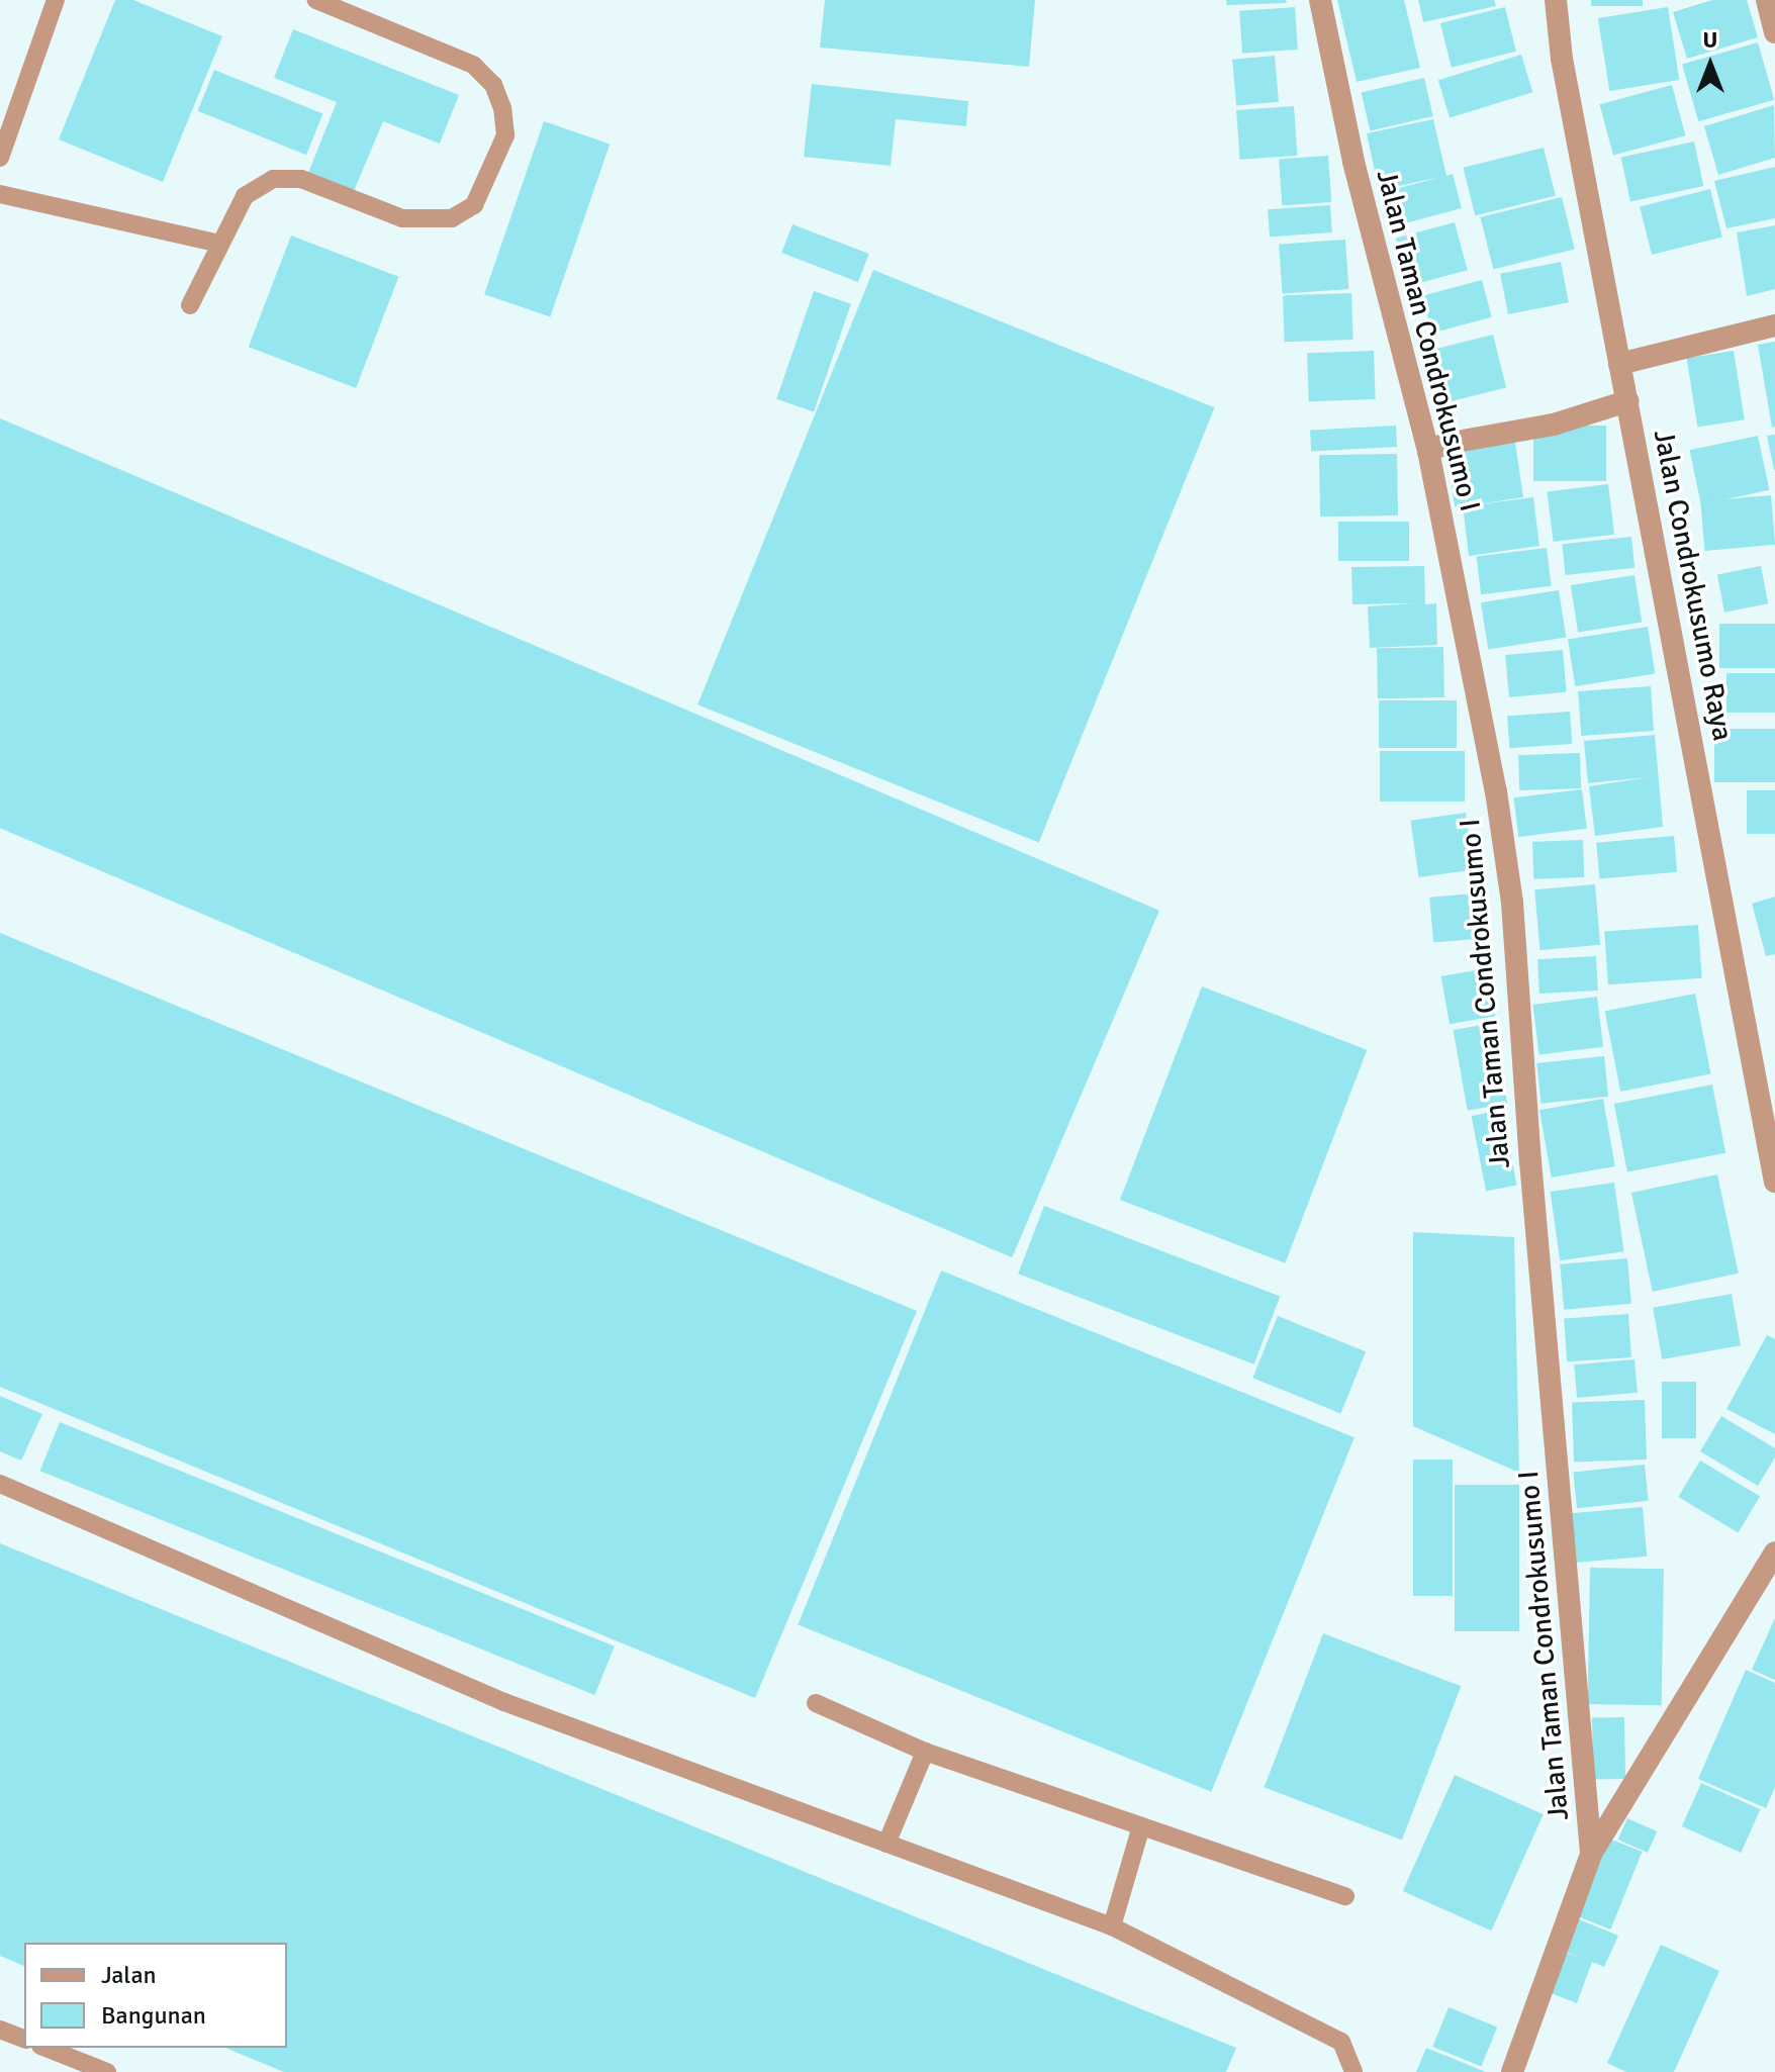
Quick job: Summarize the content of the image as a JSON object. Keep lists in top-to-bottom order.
{
  "streets": {
    "street": ["Jalan Taman Condrokusumo I", "Jalan Condrokusumo Raya"]
  },
  "legend": ["Jalan", "Bangunan"],
  "north": "top"
}
